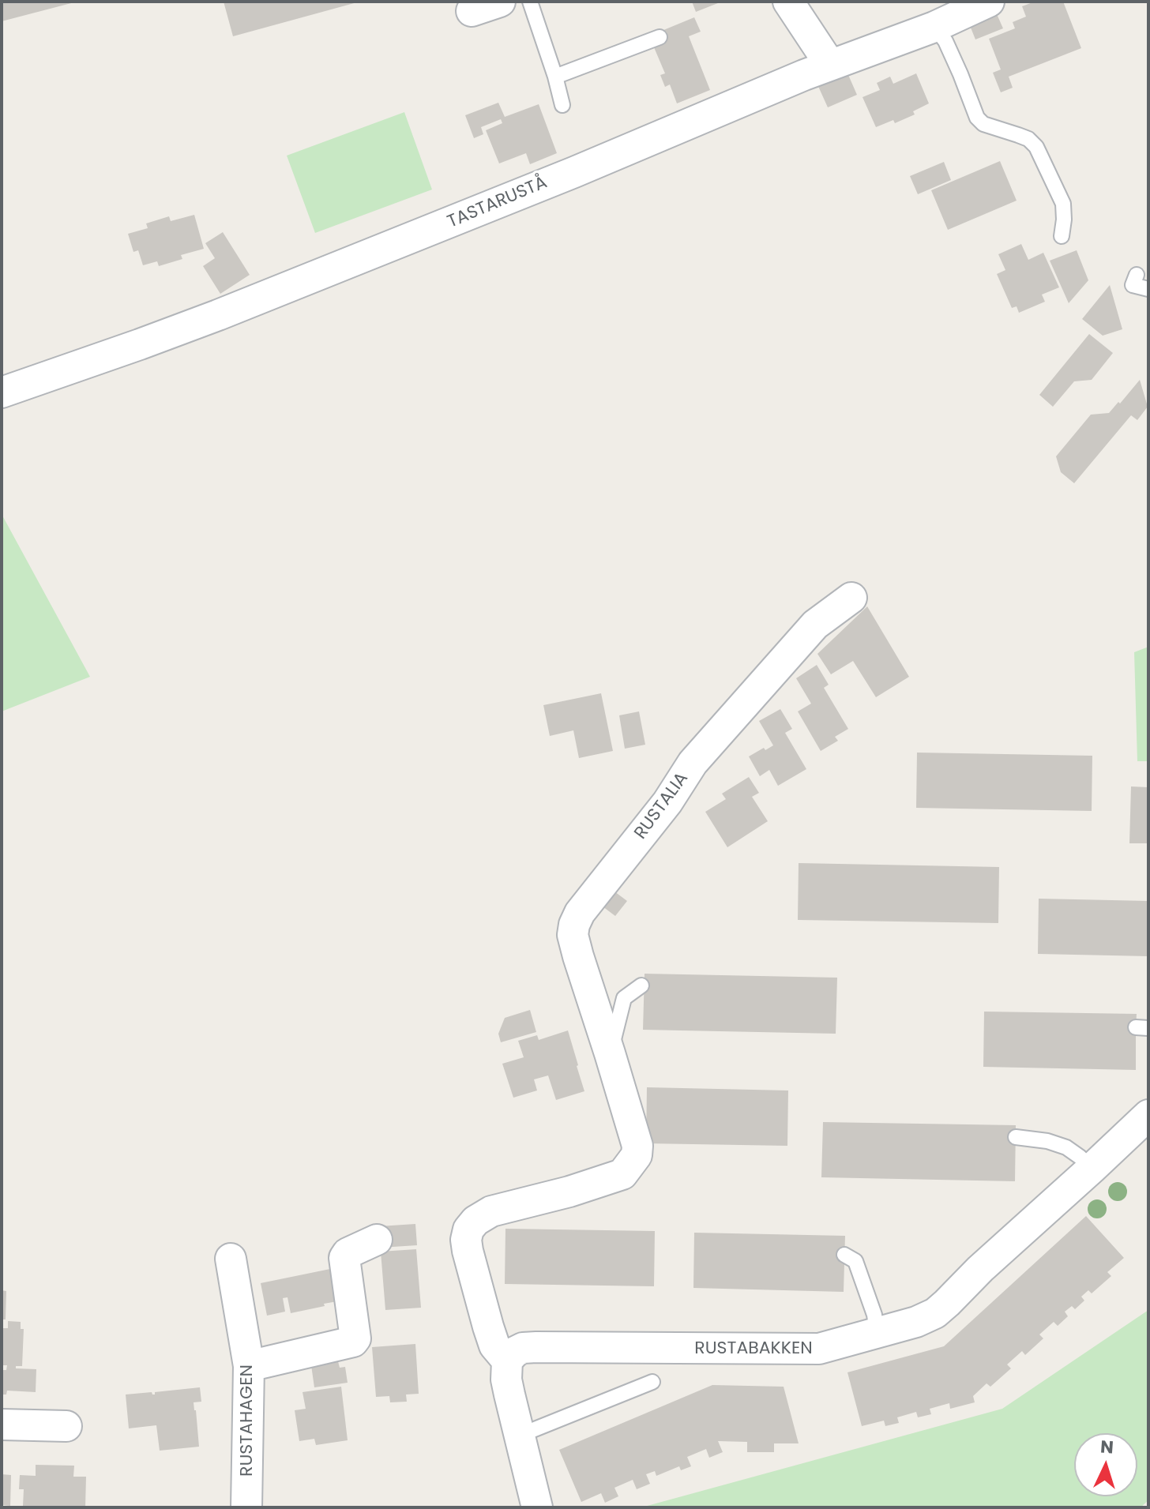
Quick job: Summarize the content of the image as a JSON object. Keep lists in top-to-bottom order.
{
  "streets": {
    "street": [
      "TASTARUSTÅ",
      "RUSTALIA",
      "RUSTABAKKEN",
      "RUSTAHAGEN"
    ]
  },
  "north": "top"
}
